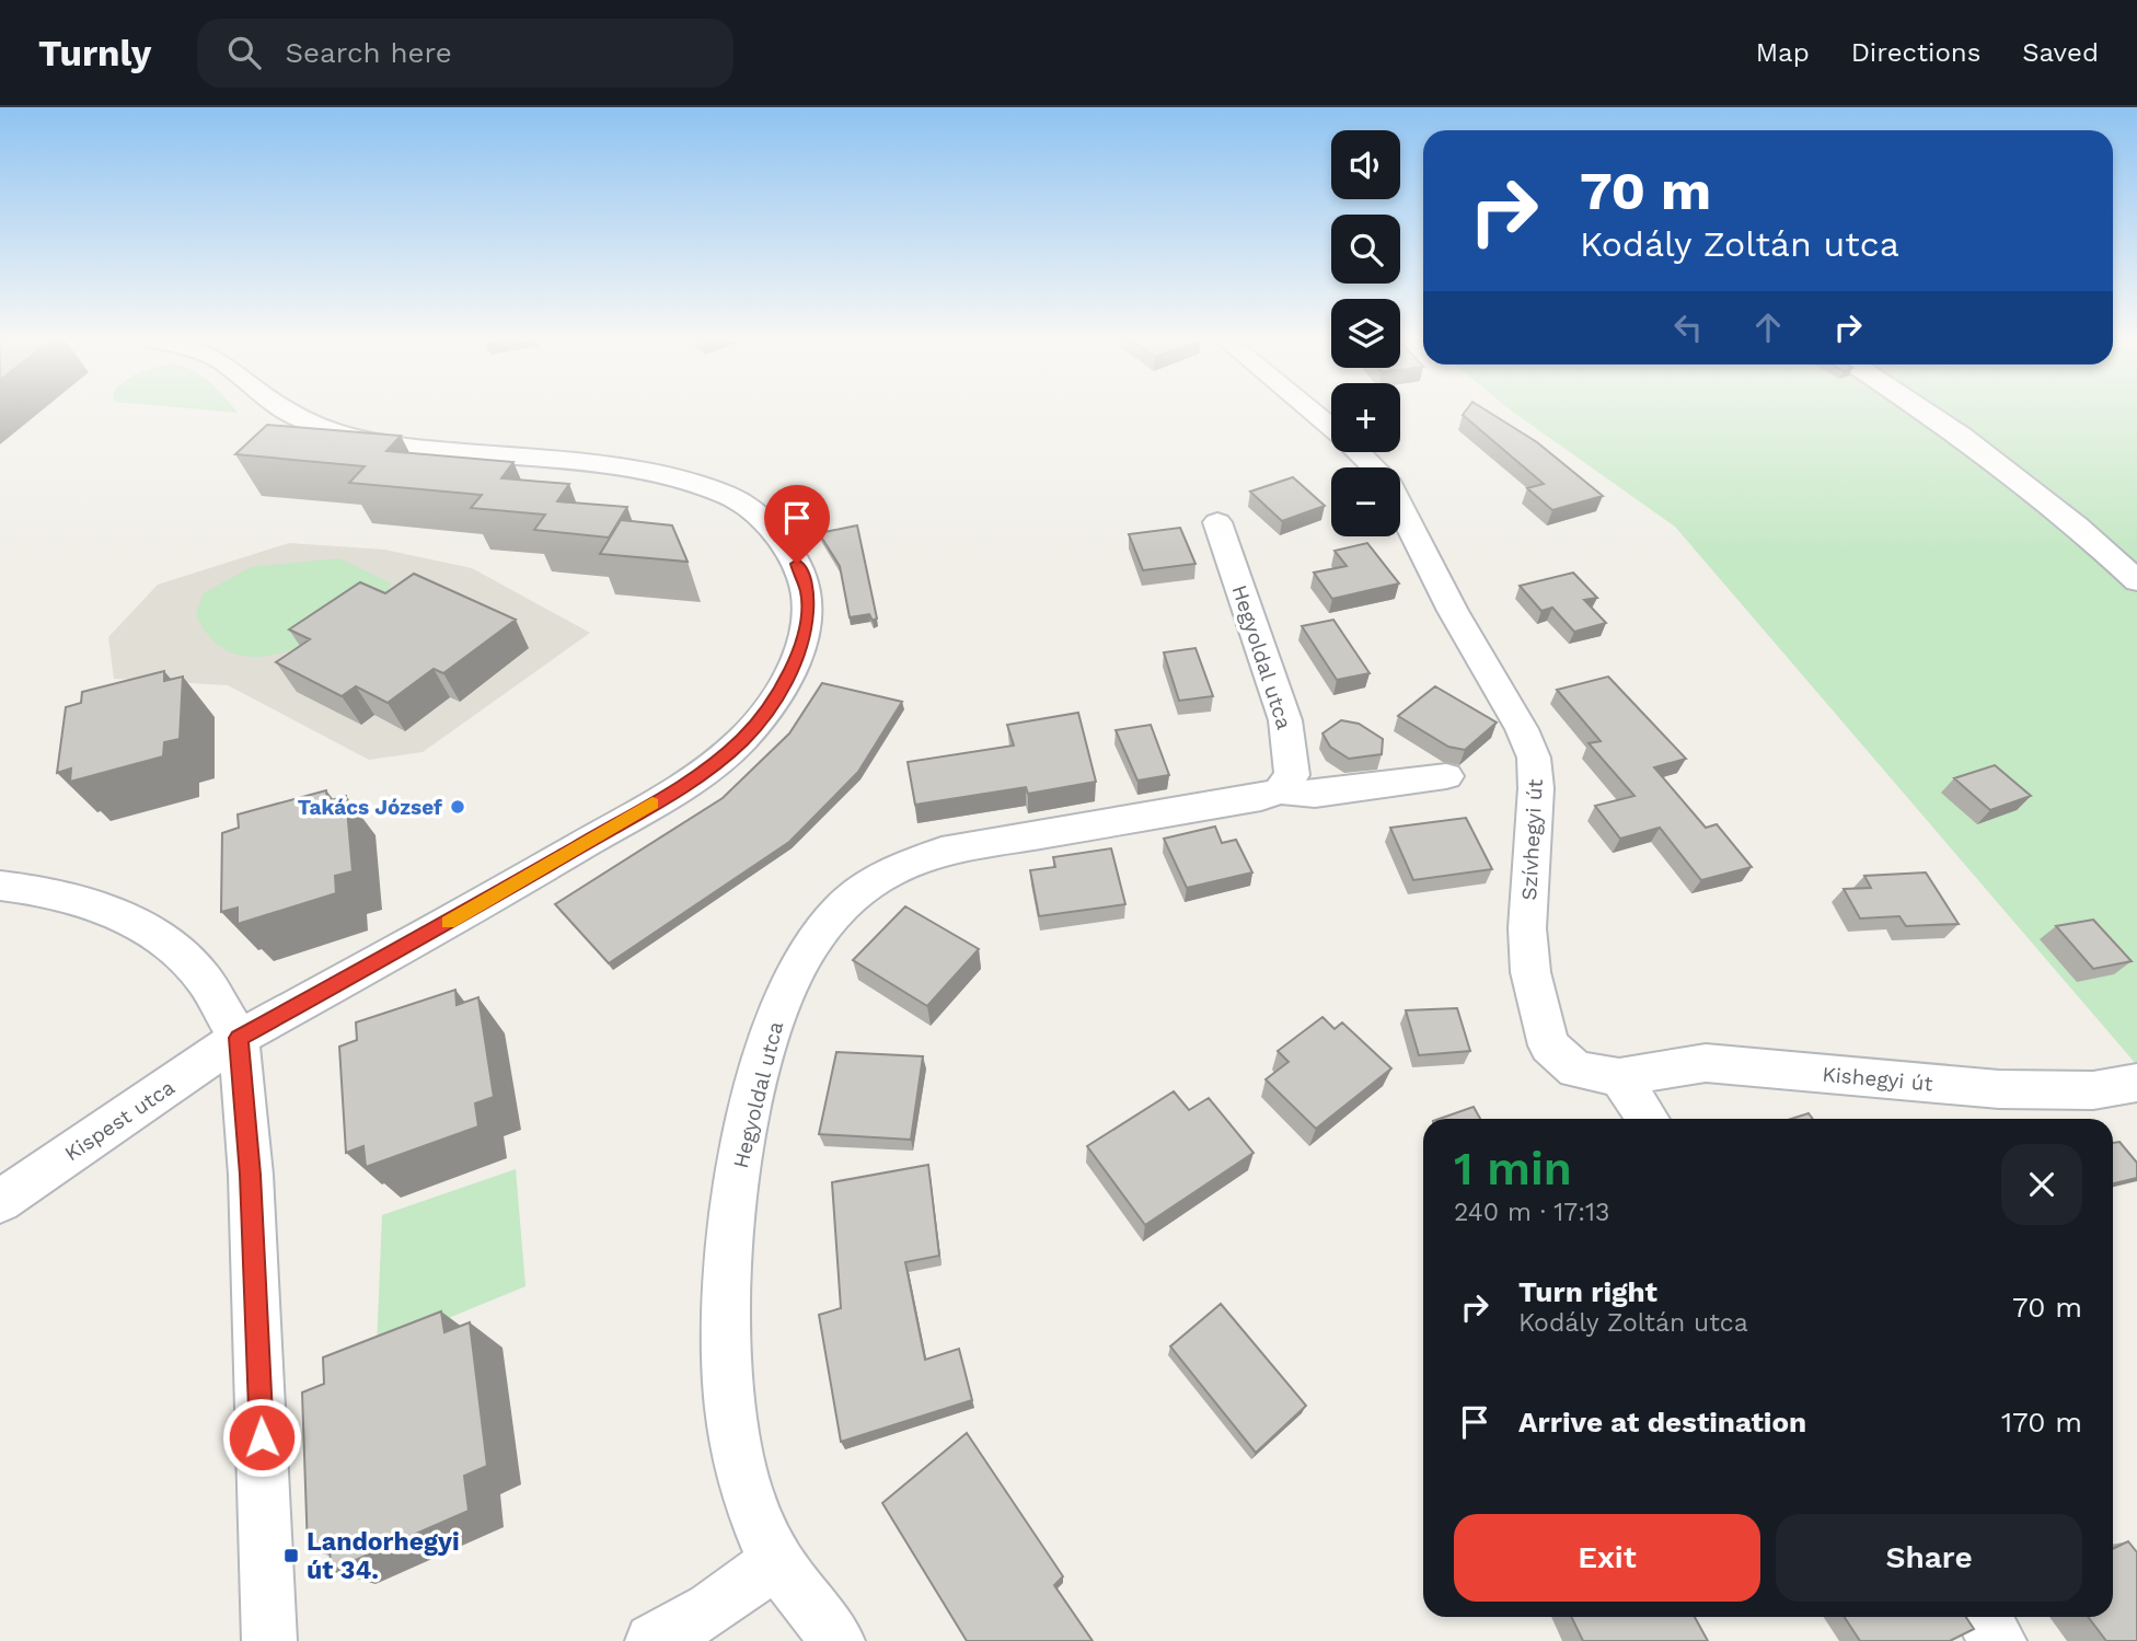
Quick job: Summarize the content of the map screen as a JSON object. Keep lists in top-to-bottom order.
{
  "streets": {
    "street": [
      "Hegyoldal utca",
      "Szívhegyi út",
      "Kishegyi út",
      "Kispest utca"
    ]
  },
  "crossings": [
    ["Szívhegyi út", "Kishegyi út"]
  ],
  "places": {
    "other": ["Takács József"],
    "transit": ["Landorhegyi út 34."]
  },
  "page": {
    "header": "Turnly",
    "search": "Search here",
    "nav": ["Map", "Directions", "Saved"],
    "map_buttons": ["+", "−"],
    "turn": ["70 m", "Kodály Zoltán utca"],
    "heading": ["1 min", "240 m · 17:13"],
    "list": [
      {
        "name": "Turn right",
        "note": "Kodály Zoltán utca",
        "value": "70 m"
      },
      {
        "name": "Arrive at destination",
        "value": "170 m"
      }
    ],
    "buttons": ["Exit", "Share"]
  }
}
